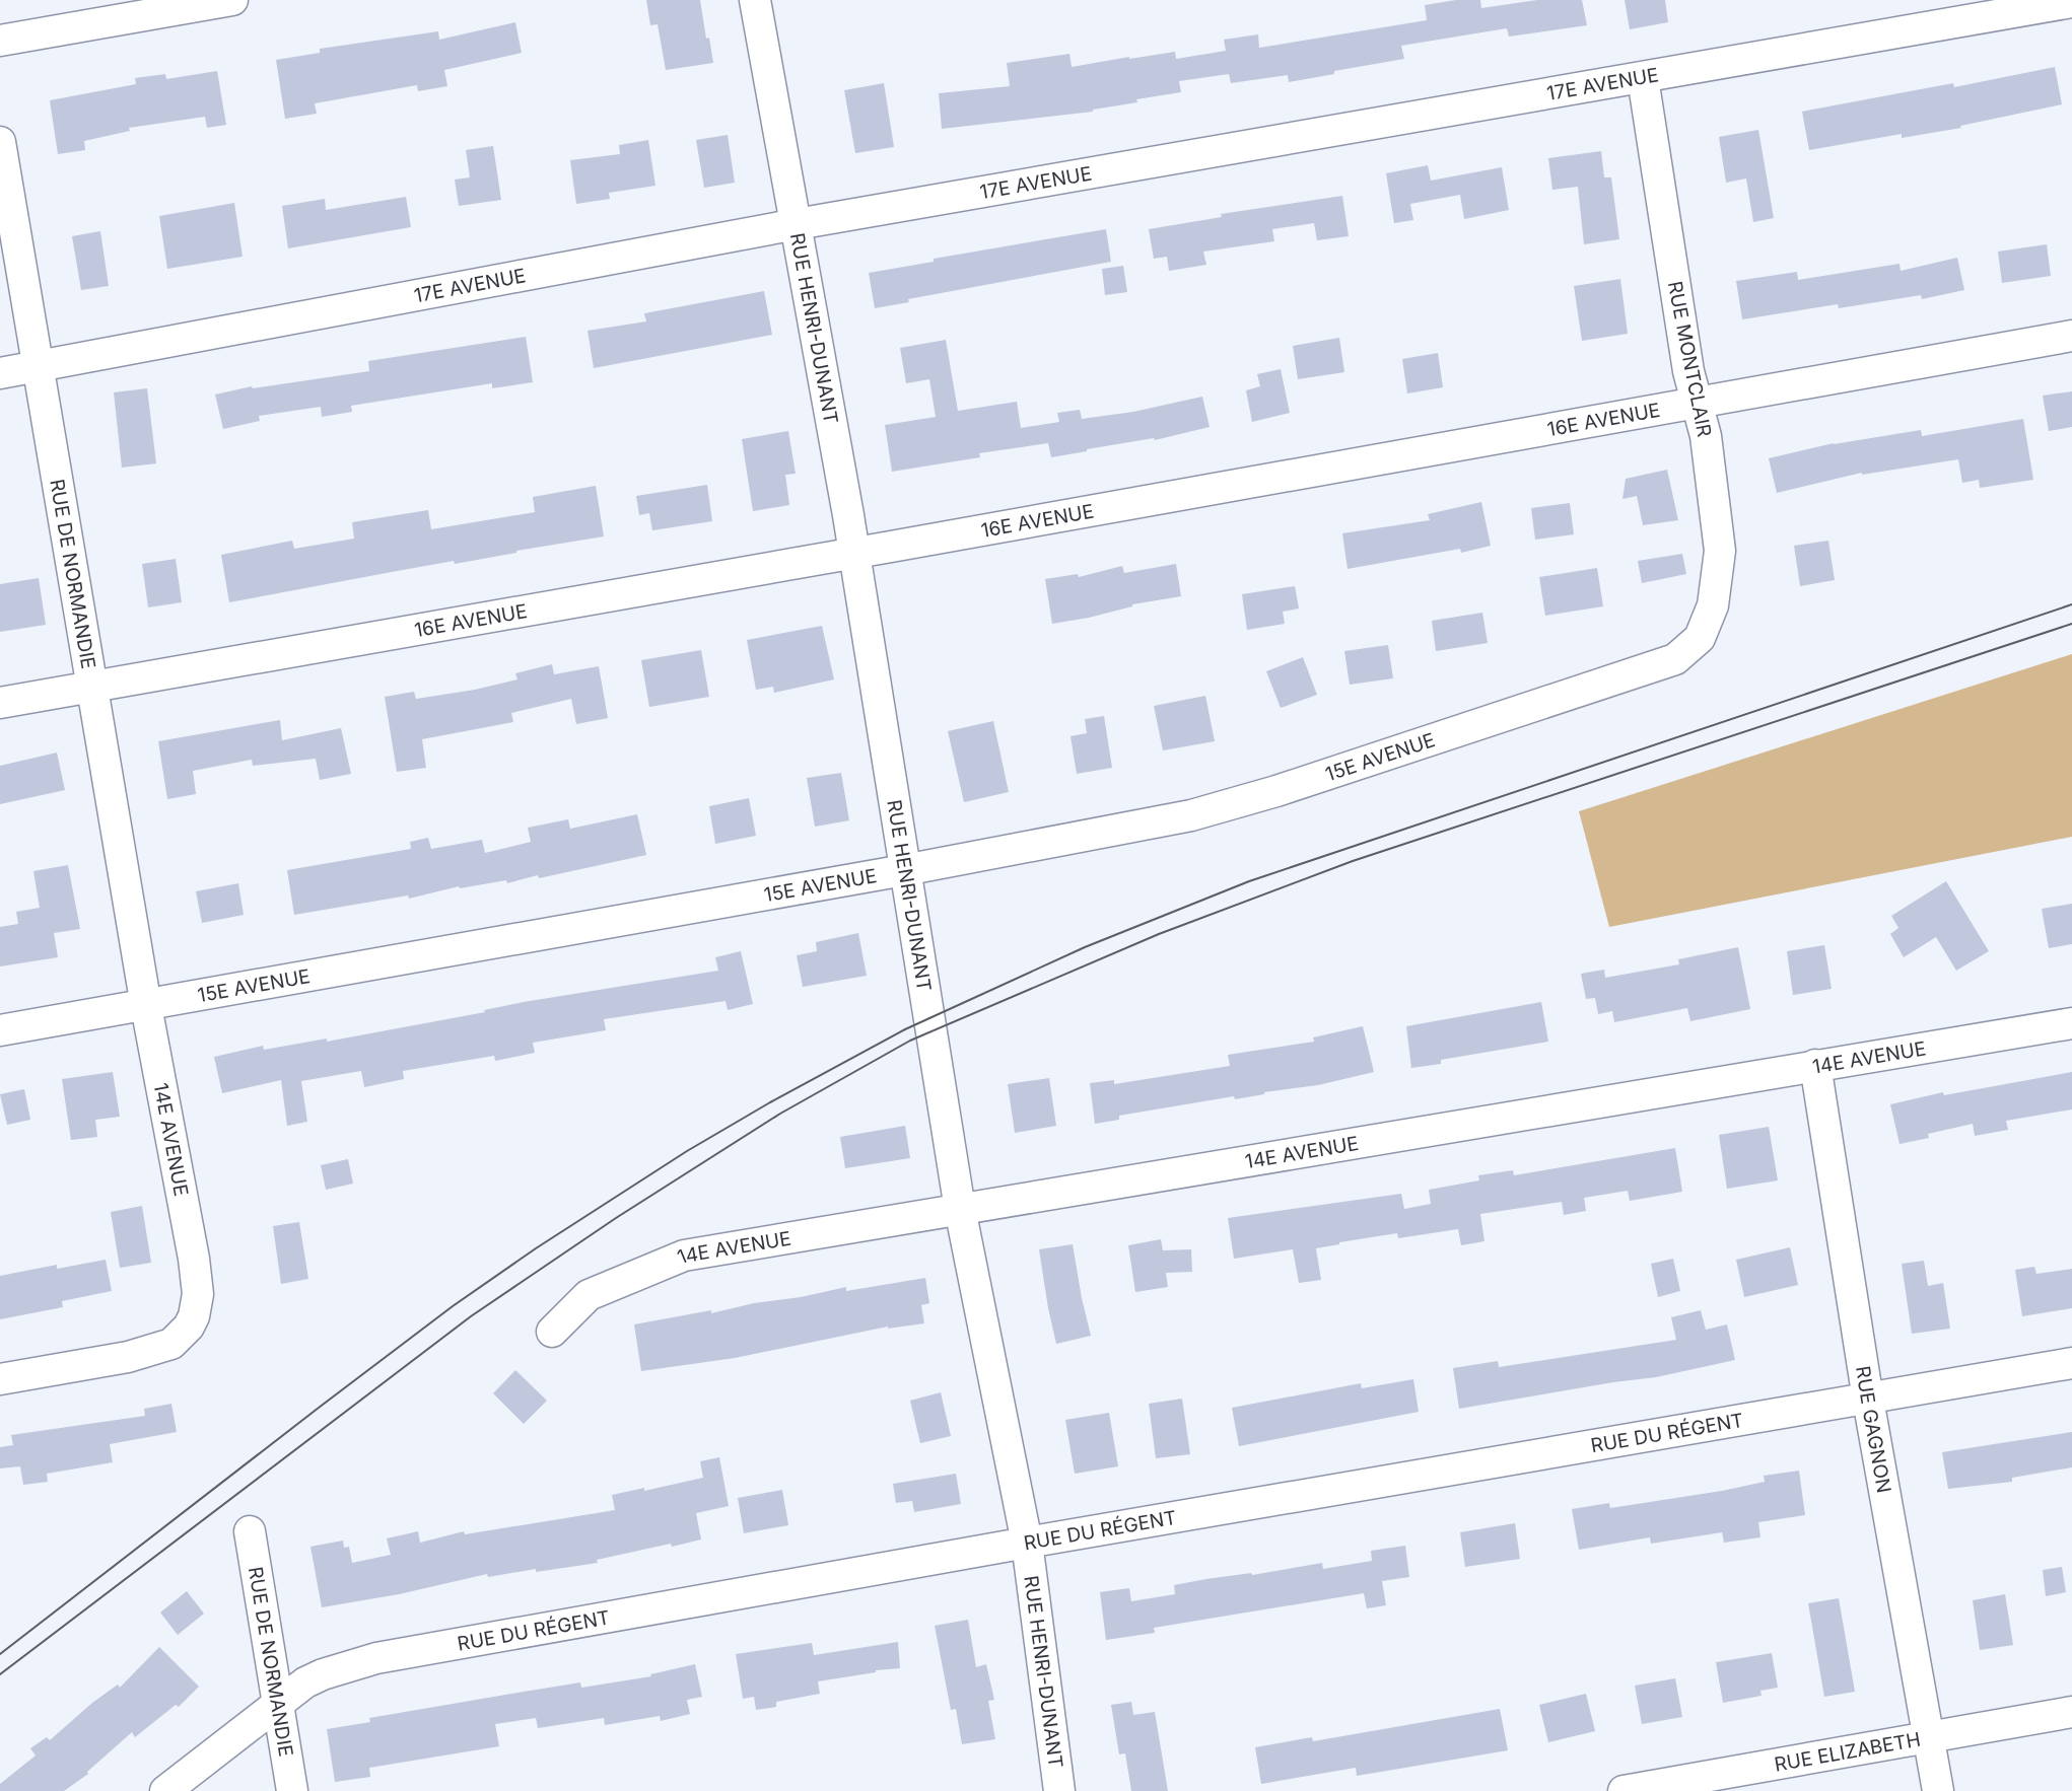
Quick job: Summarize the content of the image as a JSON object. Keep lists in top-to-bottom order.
{
  "streets": {
    "street": [
      "17E AVENUE",
      "RUE HENRI-DUNANT",
      "RUE MONTCLAIR",
      "16E AVENUE",
      "RUE DE NORMANDIE",
      "15E AVENUE",
      "14E AVENUE",
      "RUE GAGNON",
      "RUE DU RÉGENT",
      "RUE ELIZABETH"
    ]
  },
  "crossings": [
    ["17E AVENUE", "RUE HENRI-DUNANT"],
    ["17E AVENUE", "RUE MONTCLAIR"],
    ["17E AVENUE", "RUE DE NORMANDIE"],
    ["RUE HENRI-DUNANT", "16E AVENUE"],
    ["RUE HENRI-DUNANT", "15E AVENUE"],
    ["RUE HENRI-DUNANT", "14E AVENUE"],
    ["RUE HENRI-DUNANT", "RUE DU RÉGENT"],
    ["RUE MONTCLAIR", "16E AVENUE"],
    ["RUE MONTCLAIR", "15E AVENUE"],
    ["16E AVENUE", "RUE DE NORMANDIE"],
    ["RUE DE NORMANDIE", "15E AVENUE"],
    ["RUE DE NORMANDIE", "14E AVENUE"],
    ["RUE DE NORMANDIE", "RUE DU RÉGENT"],
    ["15E AVENUE", "14E AVENUE"],
    ["14E AVENUE", "RUE GAGNON"],
    ["RUE GAGNON", "RUE DU RÉGENT"],
    ["RUE GAGNON", "RUE ELIZABETH"]
  ]
}
